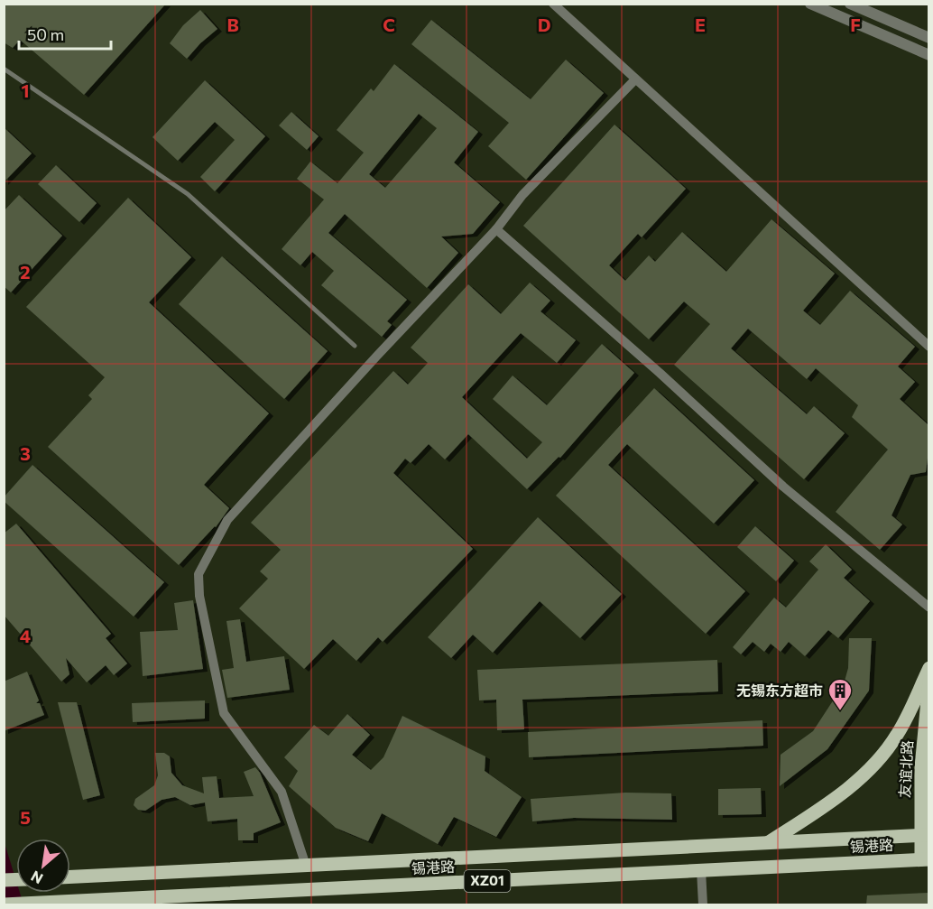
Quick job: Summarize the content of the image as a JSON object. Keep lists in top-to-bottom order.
{
  "streets": {
    "main road": ["友谊北路", "锡港路", "XZ01"]
  },
  "crossings": [
    ["友谊北路", "锡港路"]
  ],
  "places": {
    "building": ["无锡东方超市"]
  },
  "scale_bar": "50 m",
  "north": "bottom left",
  "grid": {
    "columns": [
      "B",
      "C",
      "D",
      "E",
      "F"
    ],
    "rows": [
      "1",
      "2",
      "3",
      "4",
      "5"
    ]
  }
}
